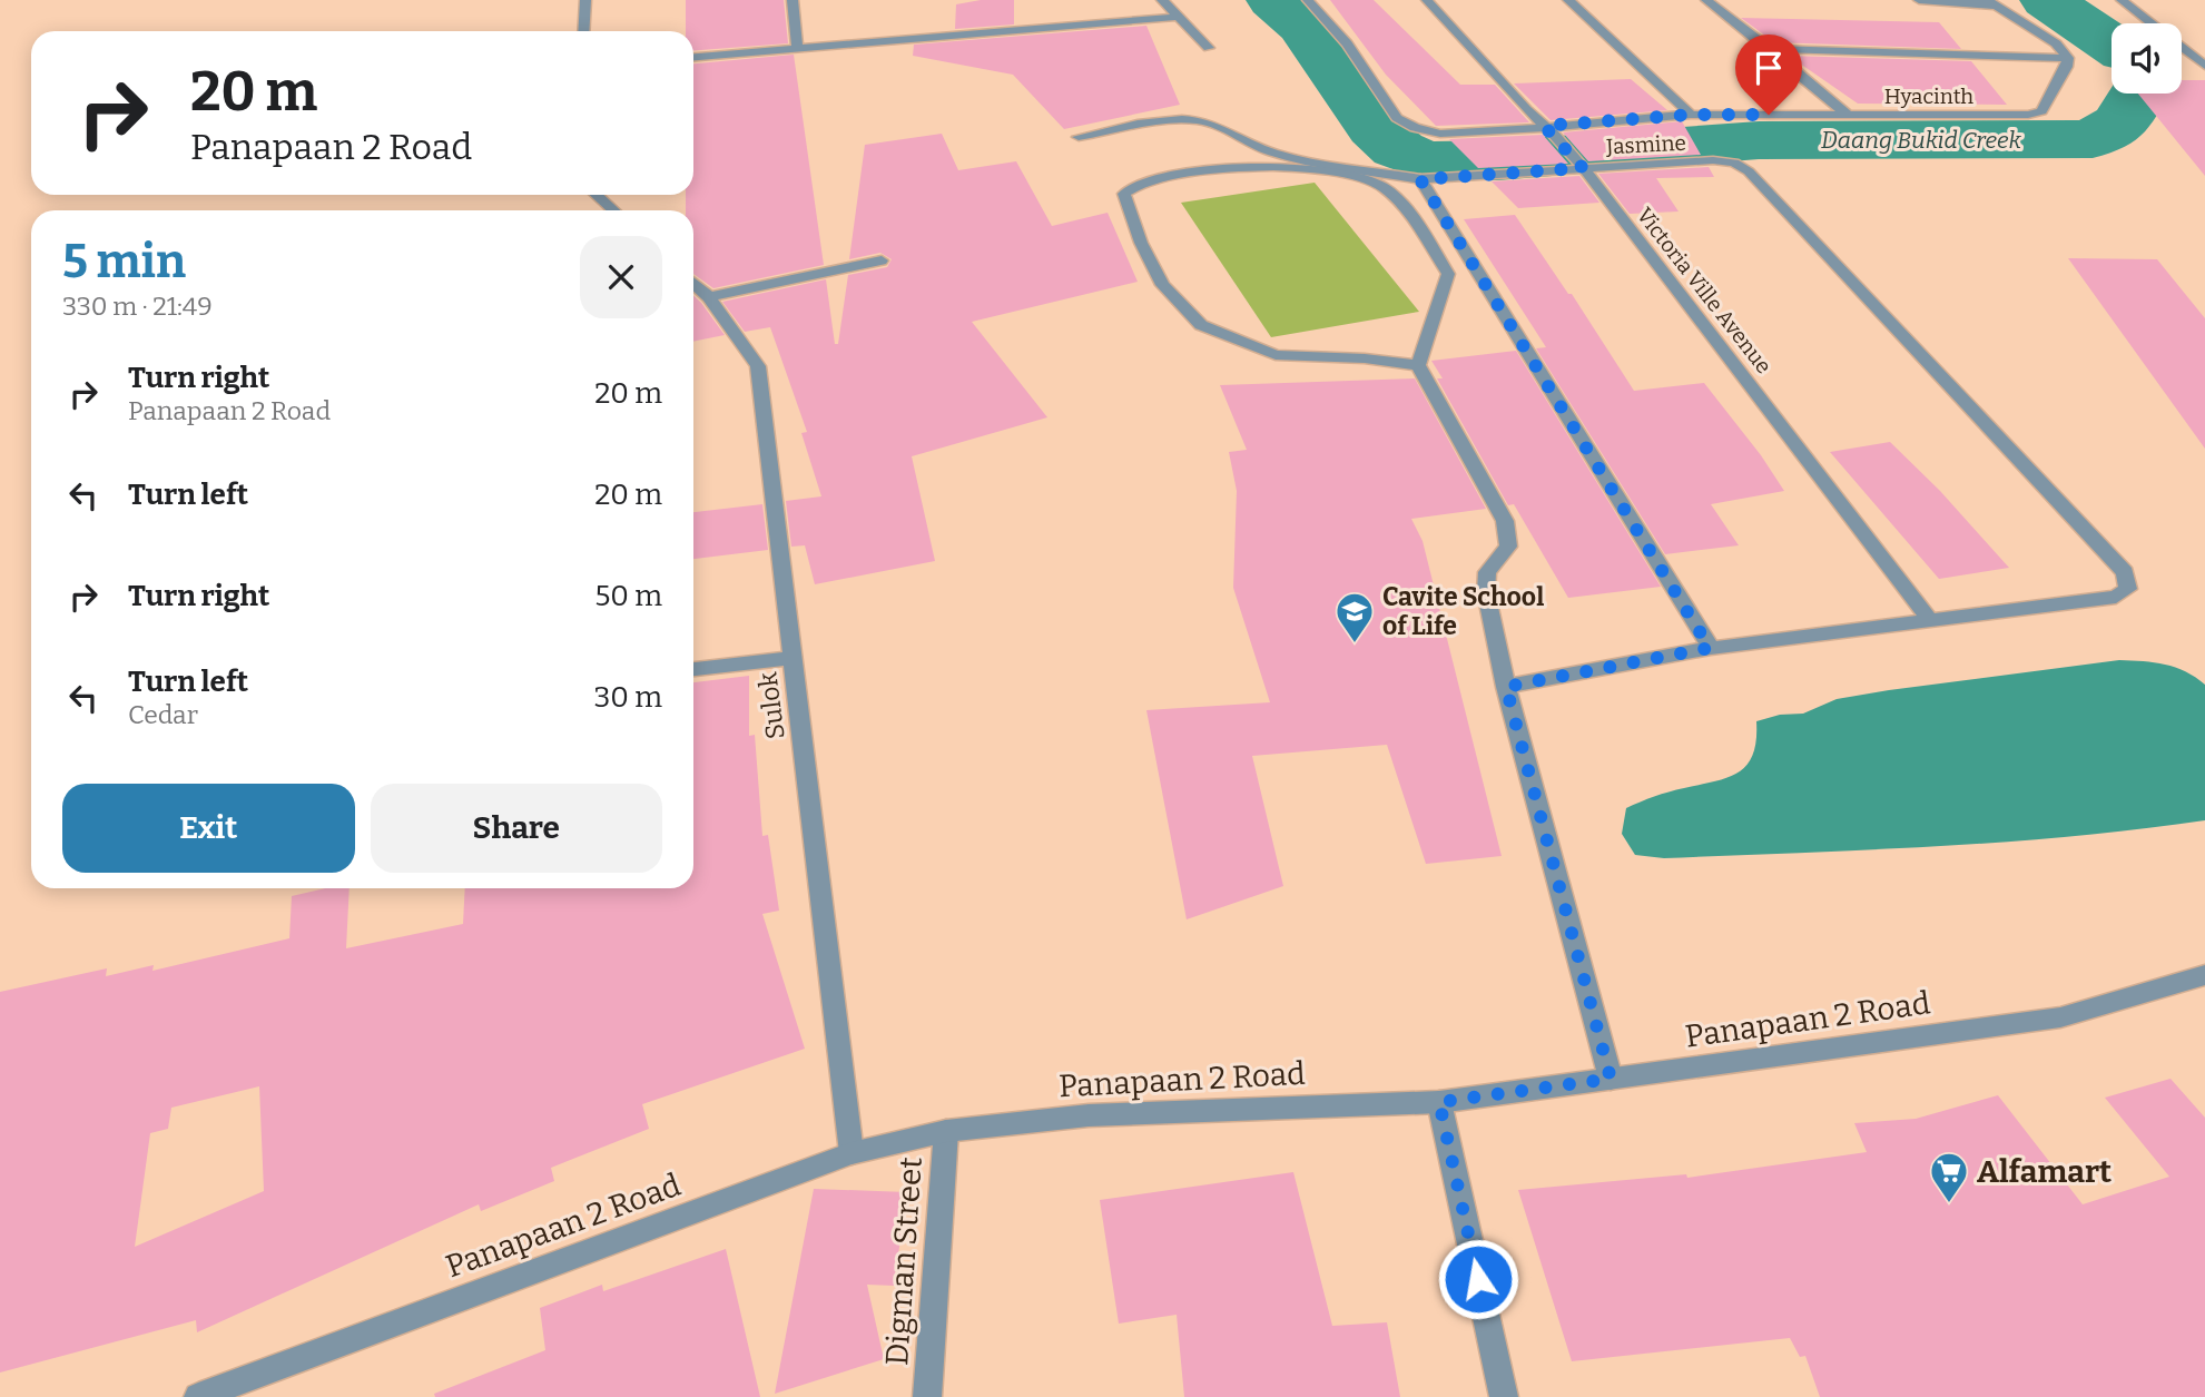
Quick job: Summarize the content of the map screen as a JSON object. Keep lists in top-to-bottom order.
{
  "streets": {
    "street": [
      "Hyacinth",
      "Jasmine",
      "Victoria Ville Avenue",
      "Sulok",
      "Panapaan 2 Road",
      "Digman Street"
    ]
  },
  "crossings": [
    ["Hyacinth", "Victoria Ville Avenue"],
    ["Jasmine", "Victoria Ville Avenue"],
    ["Sulok", "Panapaan 2 Road"],
    ["Panapaan 2 Road", "Digman Street"]
  ],
  "water": ["Daang Bukid Creek"],
  "places": {
    "school or university": ["Cavite School of Life"],
    "supermarket": ["Alfamart"]
  },
  "page": {
    "turn": ["20 m", "Panapaan 2 Road"],
    "heading": ["5 min", "330 m · 21:49"],
    "list": [
      {
        "name": "Turn right",
        "note": "Panapaan 2 Road",
        "value": "20 m"
      },
      {
        "name": "Turn left",
        "value": "20 m"
      },
      {
        "name": "Turn right",
        "value": "50 m"
      },
      {
        "name": "Turn left",
        "note": "Cedar",
        "value": "30 m"
      }
    ],
    "buttons": ["Exit", "Share"]
  }
}
